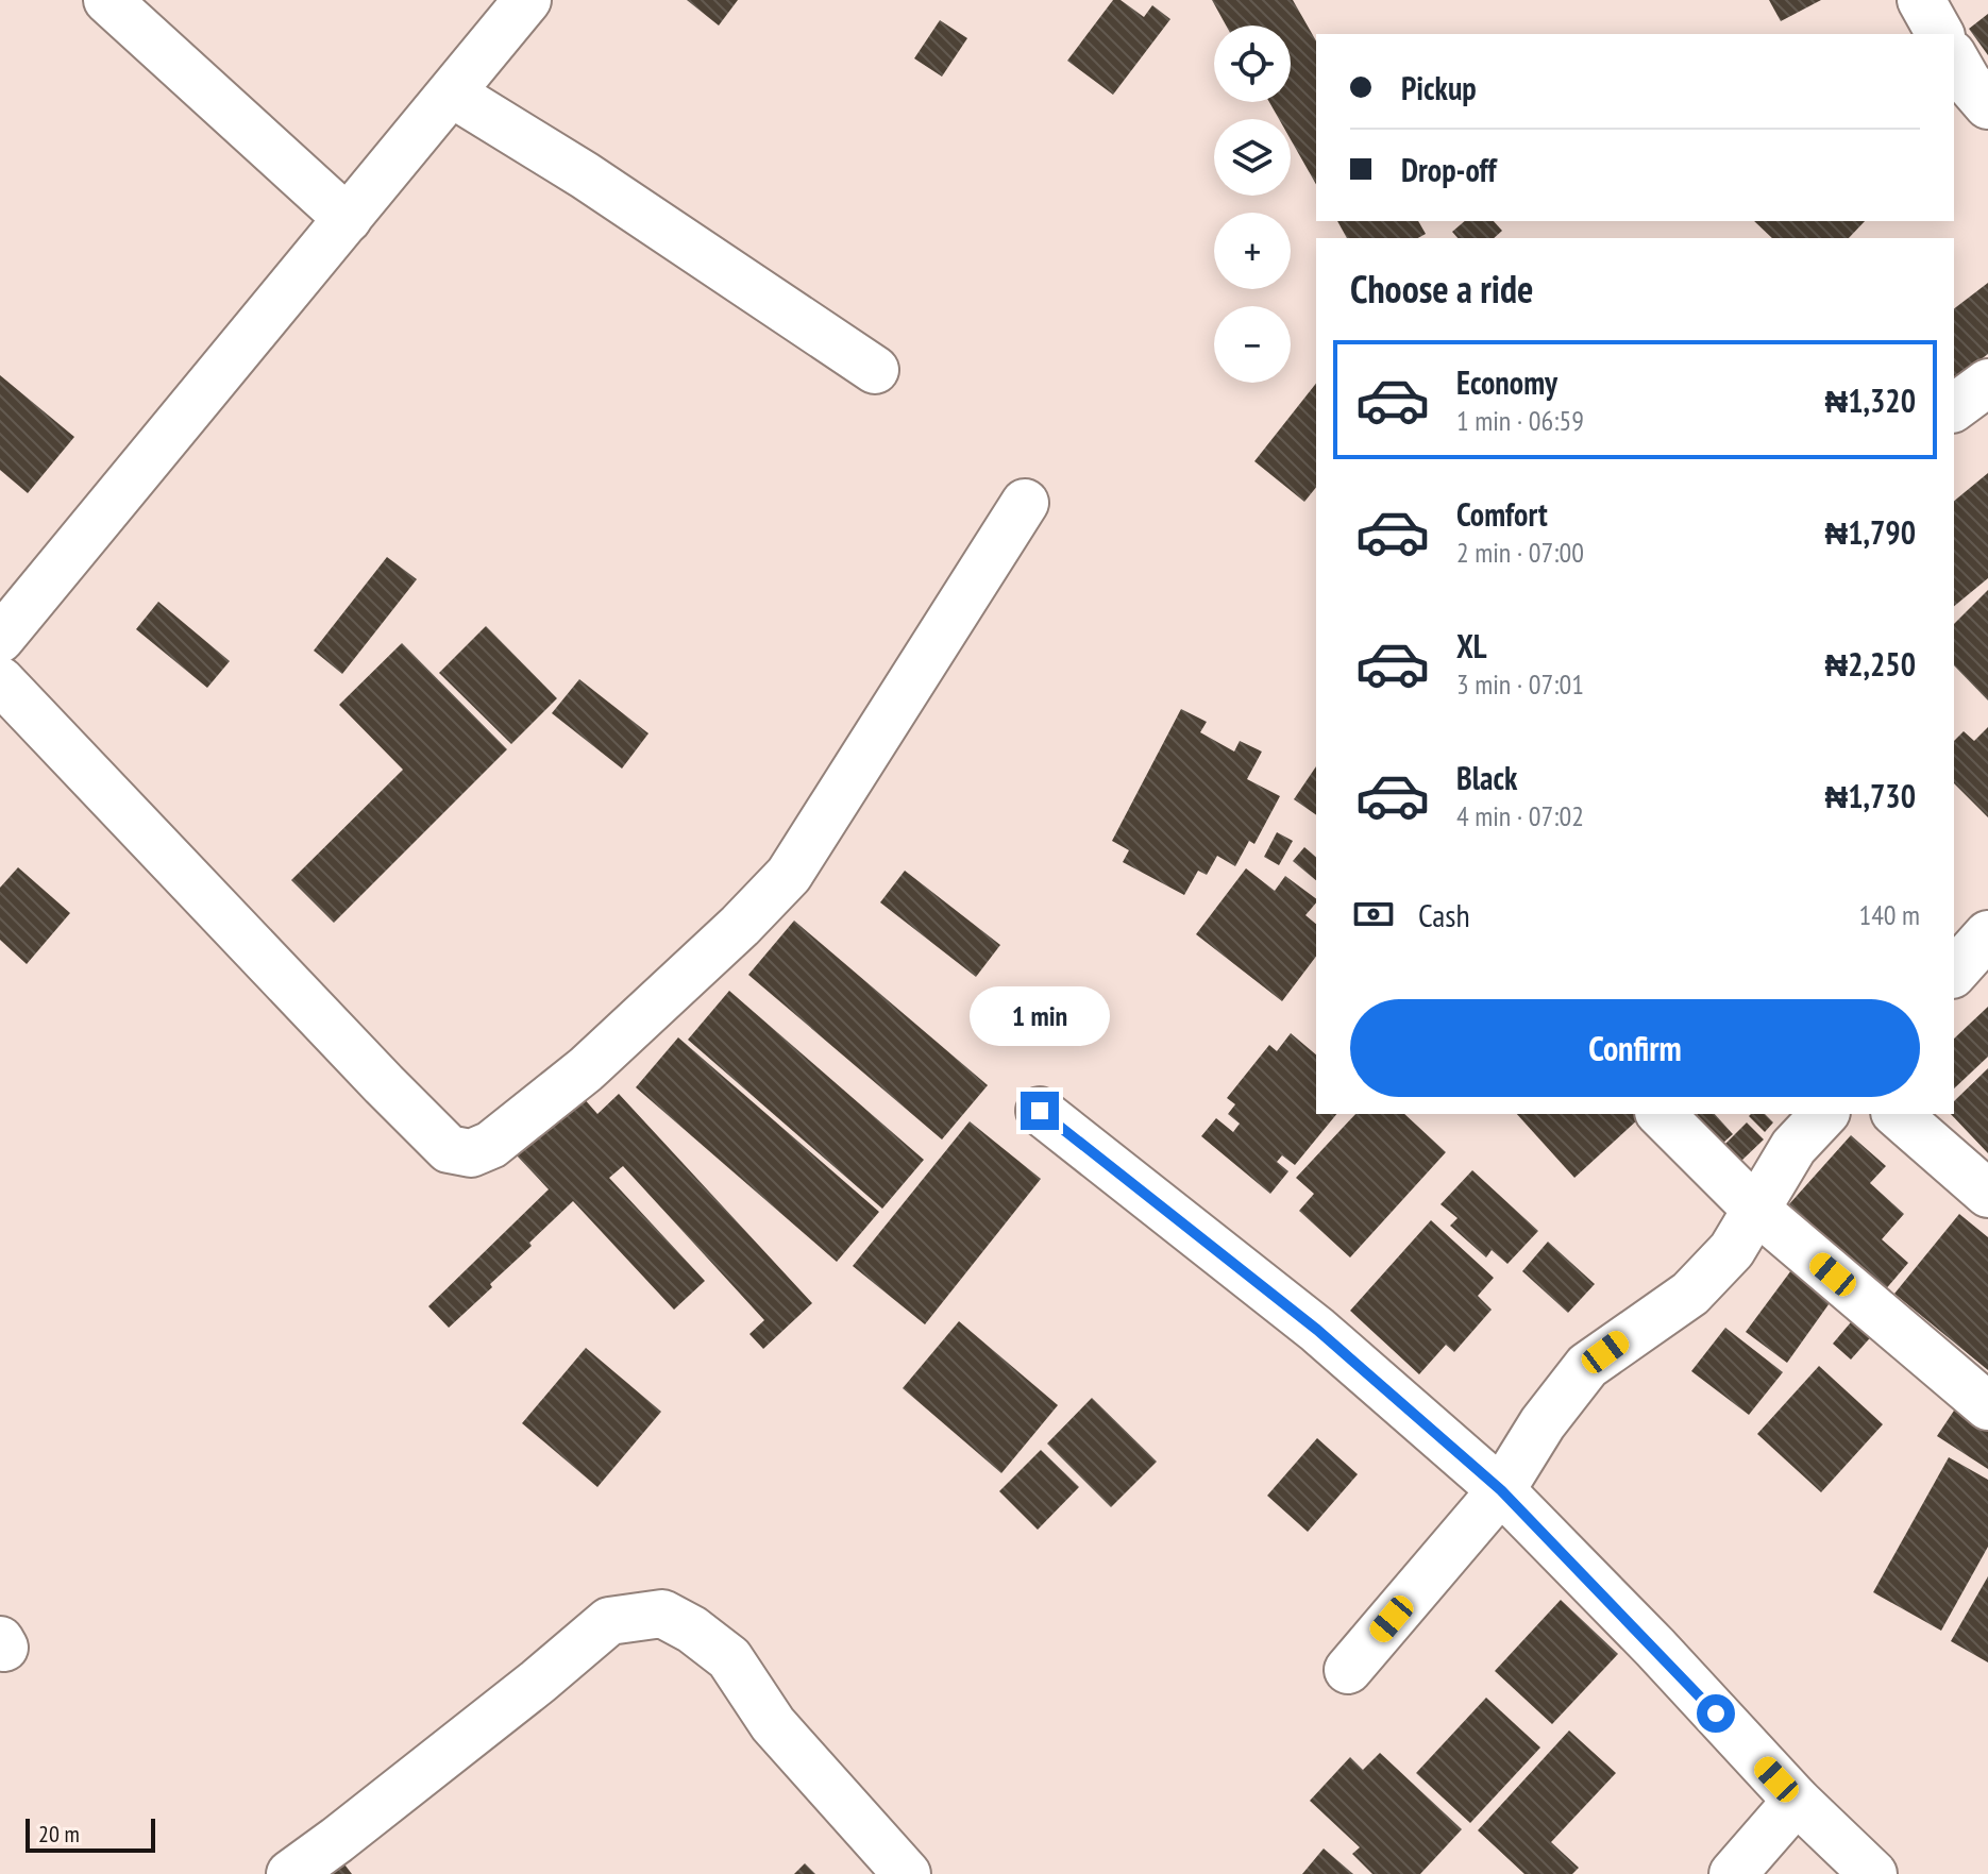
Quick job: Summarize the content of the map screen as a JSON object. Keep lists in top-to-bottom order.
{
  "scale_bar": "20 m",
  "page": {
    "map_buttons": ["+", "−"],
    "banner": ["Pickup", "Drop-off"],
    "heading": "Choose a ride",
    "list": [
      {
        "name": "Economy",
        "note": "1 min · 06:59",
        "value": "₦1,320"
      },
      {
        "name": "Comfort",
        "note": "2 min · 07:00",
        "value": "₦1,790"
      },
      {
        "name": "XL",
        "note": "3 min · 07:01",
        "value": "₦2,250"
      },
      {
        "name": "Black",
        "note": "4 min · 07:02",
        "value": "₦1,730"
      }
    ],
    "pay": ["Cash", "140 m"],
    "buttons": "Confirm",
    "bubble": "1 min",
    "scale": "20 m"
  }
}
